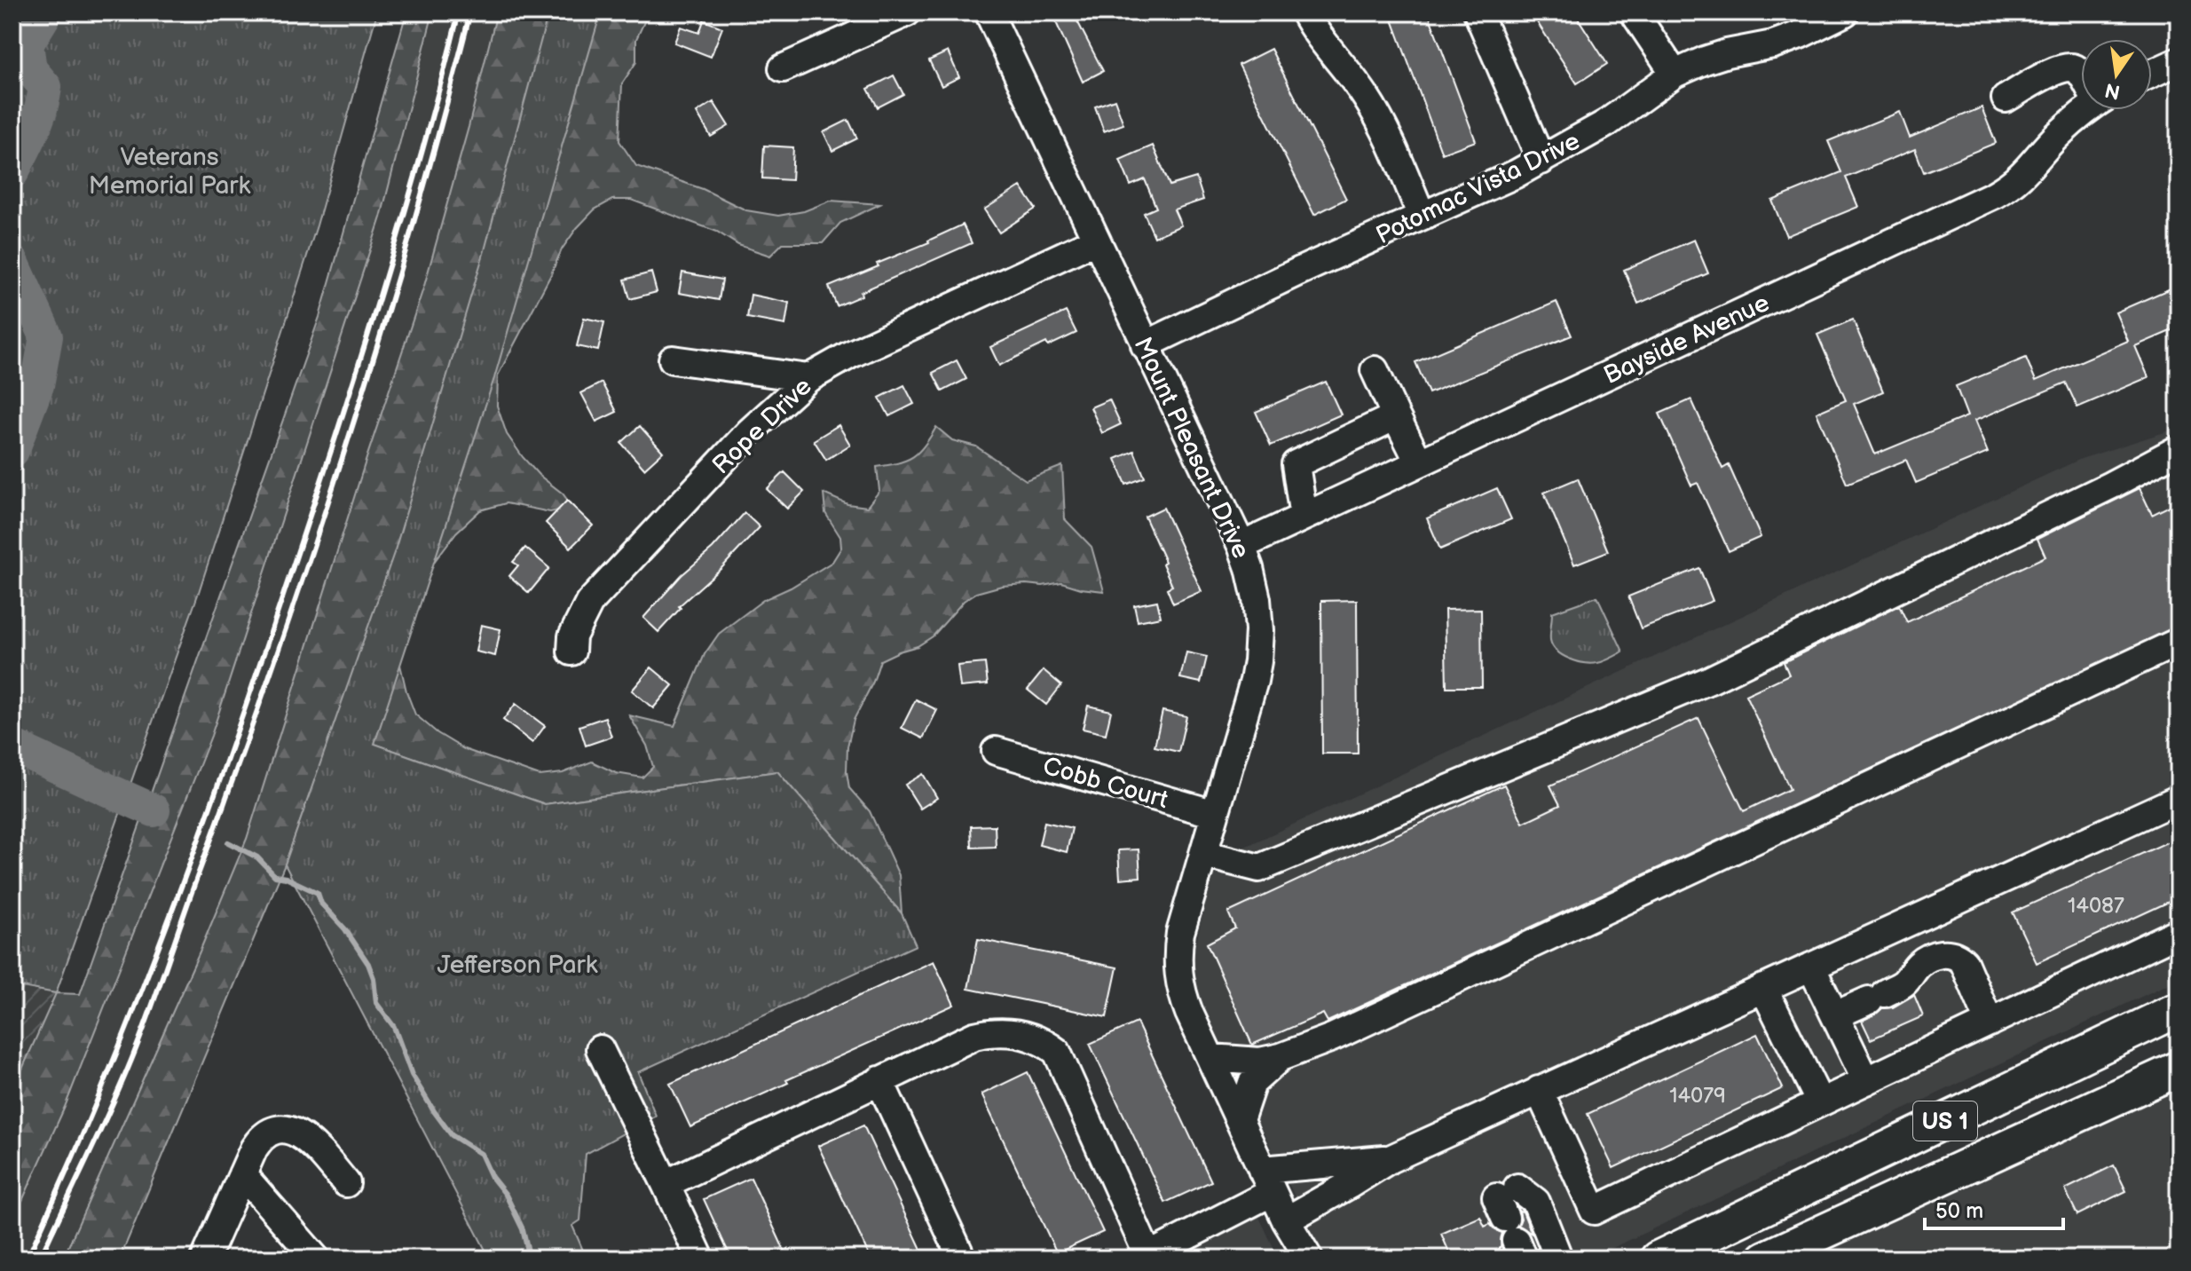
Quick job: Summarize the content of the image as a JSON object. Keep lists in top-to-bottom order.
{
  "streets": {
    "main road": ["US 1"],
    "street": [
      "Potomac Vista Drive",
      "Bayside Avenue",
      "Rope Drive",
      "Mount Pleasant Drive",
      "Cobb Court"
    ]
  },
  "crossings": [
    ["Potomac Vista Drive", "Mount Pleasant Drive"],
    ["Bayside Avenue", "Mount Pleasant Drive"],
    ["Rope Drive", "Mount Pleasant Drive"],
    ["Mount Pleasant Drive", "Cobb Court"]
  ],
  "parks": ["Veterans Memorial Park", "Jefferson Park"],
  "house_numbers": ["14087", "14079"],
  "scale_bar": "50 m",
  "north": "bottom"
}
